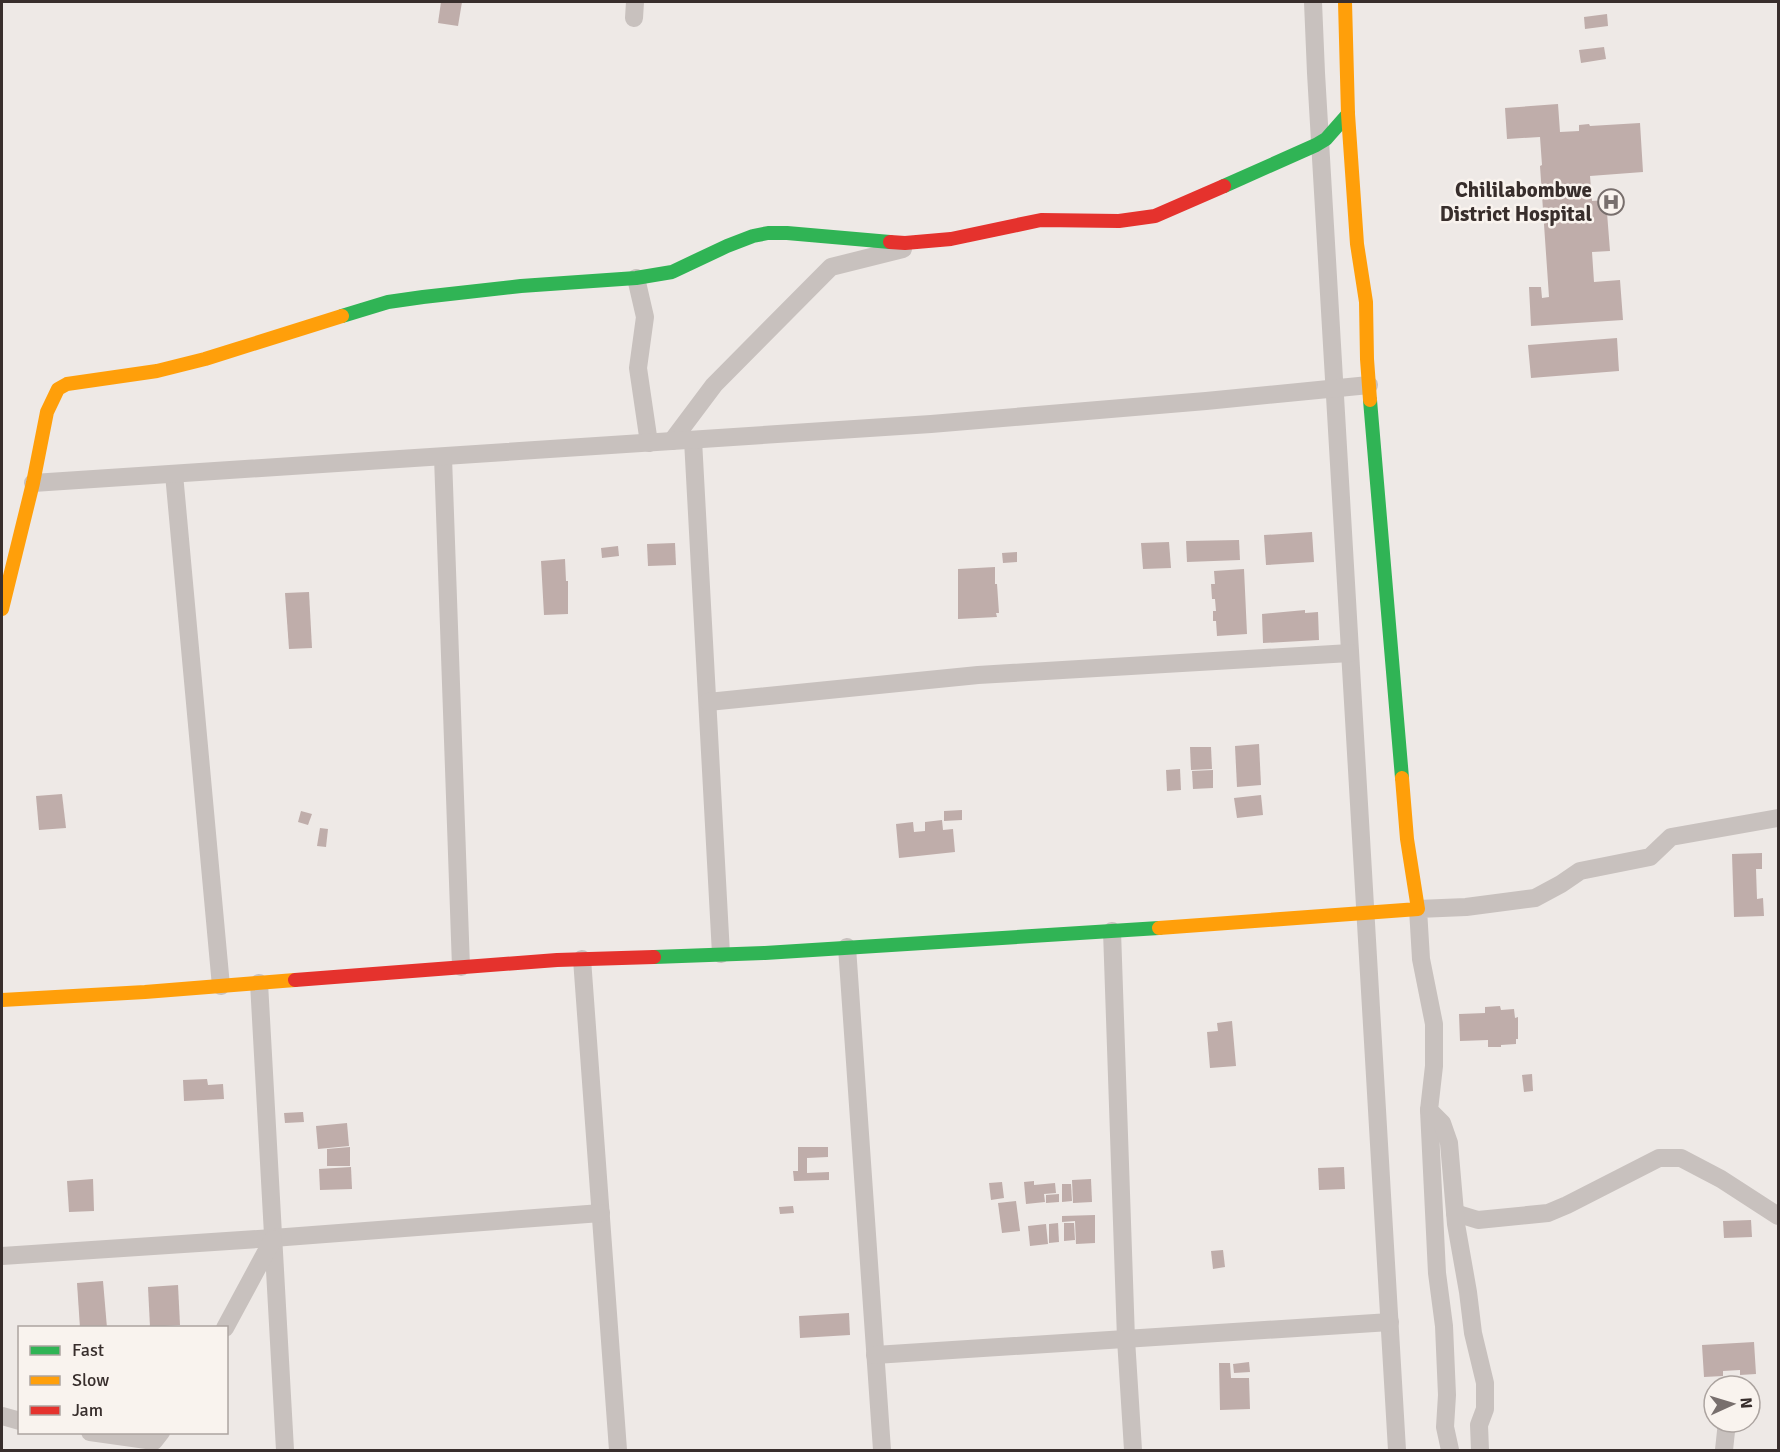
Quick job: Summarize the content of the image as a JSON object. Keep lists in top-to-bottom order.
{
  "places": {
    "hospital": ["Chililabombwe District Hospital"]
  },
  "legend": ["Fast", "Slow", "Jam"],
  "north": "right"
}
